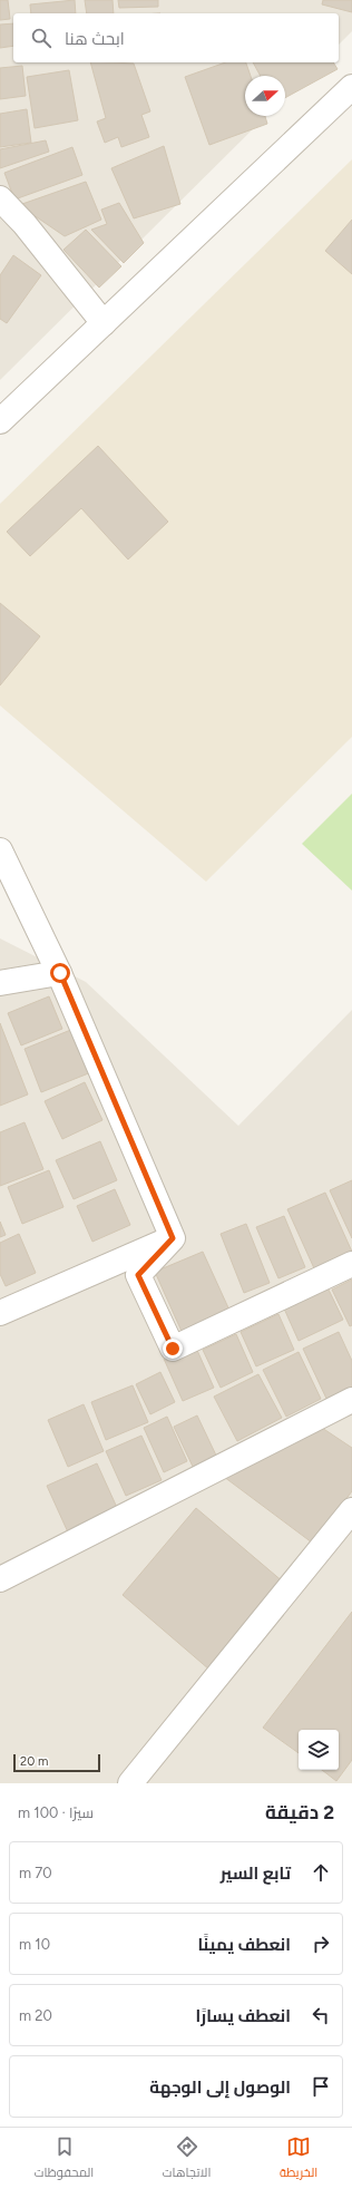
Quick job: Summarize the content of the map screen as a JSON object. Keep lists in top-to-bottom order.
{
  "scale_bar": "20 m",
  "north": "right",
  "page": {
    "search": "ابحث هنا",
    "scale": "20 m",
    "heading": ["2 دقيقة", "سيرًا · 100 m"],
    "list": [
      ["تابع السير", "70 m"],
      ["انعطف يمينًا", "10 m"],
      ["انعطف يسارًا", "20 m"],
      "الوصول إلى الوجهة"
    ],
    "nav": ["الخريطة", "الاتجاهات", "المحفوظات"]
  }
}
